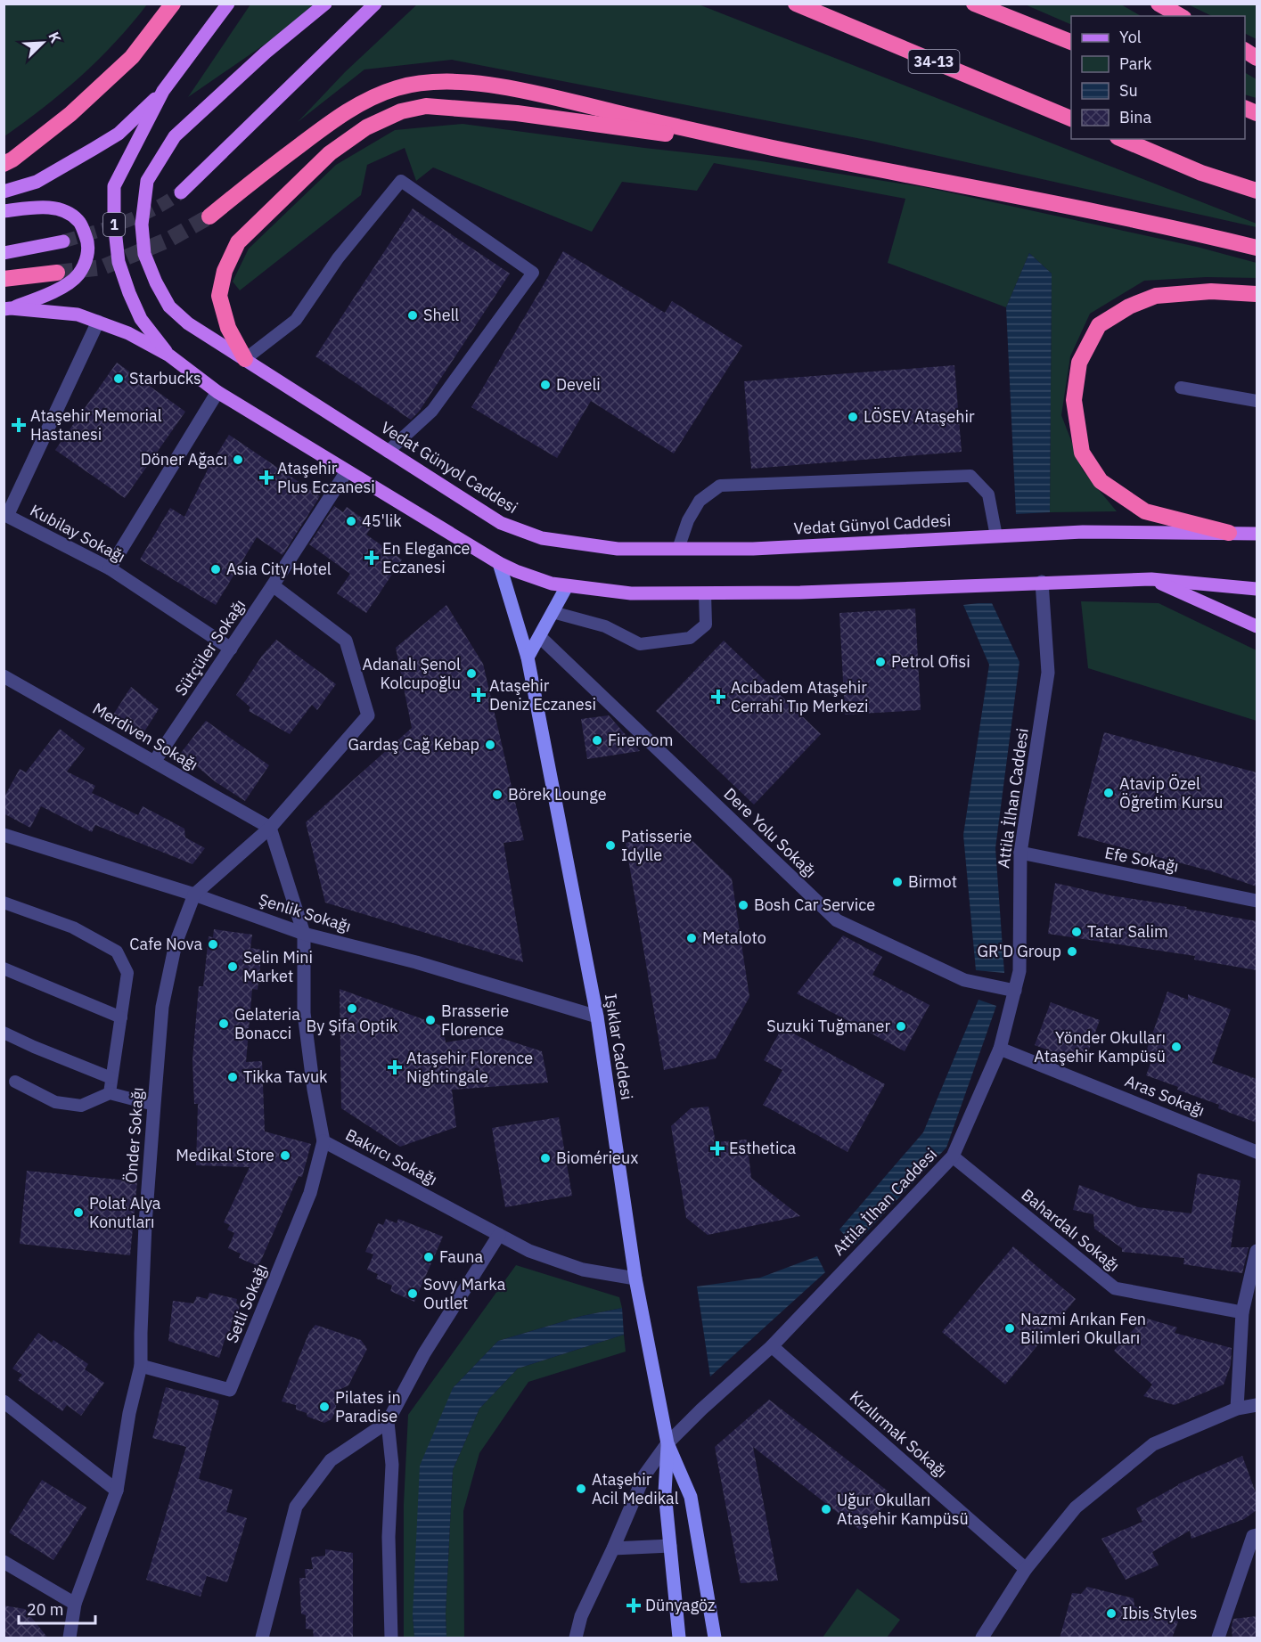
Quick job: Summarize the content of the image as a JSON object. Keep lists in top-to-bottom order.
{
  "streets": {
    "highway": ["34-13"],
    "main road": ["1", "Vedat Günyol Caddesi"],
    "street": [
      "Kubilay Sokağı",
      "Sütçüler Sokağı",
      "Merdiven Sokağı",
      "Attila İlhan Caddesi",
      "Dere Yolu Sokağı",
      "Efe Sokağı",
      "Şenlik Sokağı",
      "Işıklar Caddesi",
      "Aras Sokağı",
      "Önder Sokağı",
      "Bakırcı Sokağı",
      "Bahardalı Sokağı",
      "Setli Sokağı",
      "Kızılırmak Sokağı"
    ]
  },
  "crossings": [
    ["Kubilay Sokağı", "Sütçüler Sokağı"],
    ["Sütçüler Sokağı", "Merdiven Sokağı"],
    ["Sütçüler Sokağı", "Önder Sokağı"],
    ["Merdiven Sokağı", "Önder Sokağı"],
    ["Attila İlhan Caddesi", "Dere Yolu Sokağı"],
    ["Attila İlhan Caddesi", "Efe Sokağı"],
    ["Attila İlhan Caddesi", "Işıklar Caddesi"],
    ["Attila İlhan Caddesi", "Aras Sokağı"],
    ["Attila İlhan Caddesi", "Bahardalı Sokağı"],
    ["Attila İlhan Caddesi", "Kızılırmak Sokağı"],
    ["Şenlik Sokağı", "Işıklar Caddesi"],
    ["Şenlik Sokağı", "Önder Sokağı"],
    ["Şenlik Sokağı", "Bakırcı Sokağı"],
    ["Işıklar Caddesi", "Bakırcı Sokağı"],
    ["Önder Sokağı", "Setli Sokağı"],
    ["Bakırcı Sokağı", "Setli Sokağı"]
  ],
  "places": {
    "other": [
      "Shell",
      "Starbucks",
      "Develi",
      "LÖSEV Ataşehir",
      "Döner Ağacı",
      "45'lik",
      "Asia City Hotel",
      "Petrol Ofisi",
      "Adanalı Şenol Kolcupoğlu",
      "Fireroom",
      "Gardaş Cağ Kebap",
      "Atavip Özel Öğretim Kursu",
      "Börek Lounge",
      "Patisserie Idylle",
      "Birmot",
      "Bosh Car Service",
      "Tatar Salim",
      "Metaloto",
      "Cafe Nova",
      "GR'D Group",
      "Selin Mini Market",
      "By Şifa Optik",
      "Brasserie Florence",
      "Gelateria Bonacci",
      "Suzuki Tuğmaner",
      "Yönder Okulları Ataşehir Kampüsü",
      "Tikka Tavuk",
      "Medikal Store",
      "Biomérieux",
      "Polat Alya Konutları",
      "Fauna",
      "Sovy Marka Outlet",
      "Nazmi Arıkan Fen Bilimleri Okulları",
      "Pilates in Paradise",
      "Ataşehir Acil Medikal",
      "Uğur Okulları Ataşehir Kampüsü",
      "Ibis Styles"
    ],
    "health": [
      "Ataşehir Memorial Hastanesi",
      "Ataşehir Plus Eczanesi",
      "En Elegance Eczanesi",
      "Ataşehir Deniz Eczanesi",
      "Acıbadem Ataşehir Cerrahi Tıp Merkezi",
      "Ataşehir Florence Nightingale",
      "Esthetica",
      "Dünyagöz"
    ]
  },
  "legend": [
    "Yol",
    "Park",
    "Su",
    "Bina"
  ],
  "scale_bar": "20 m",
  "north": "top right"
}
